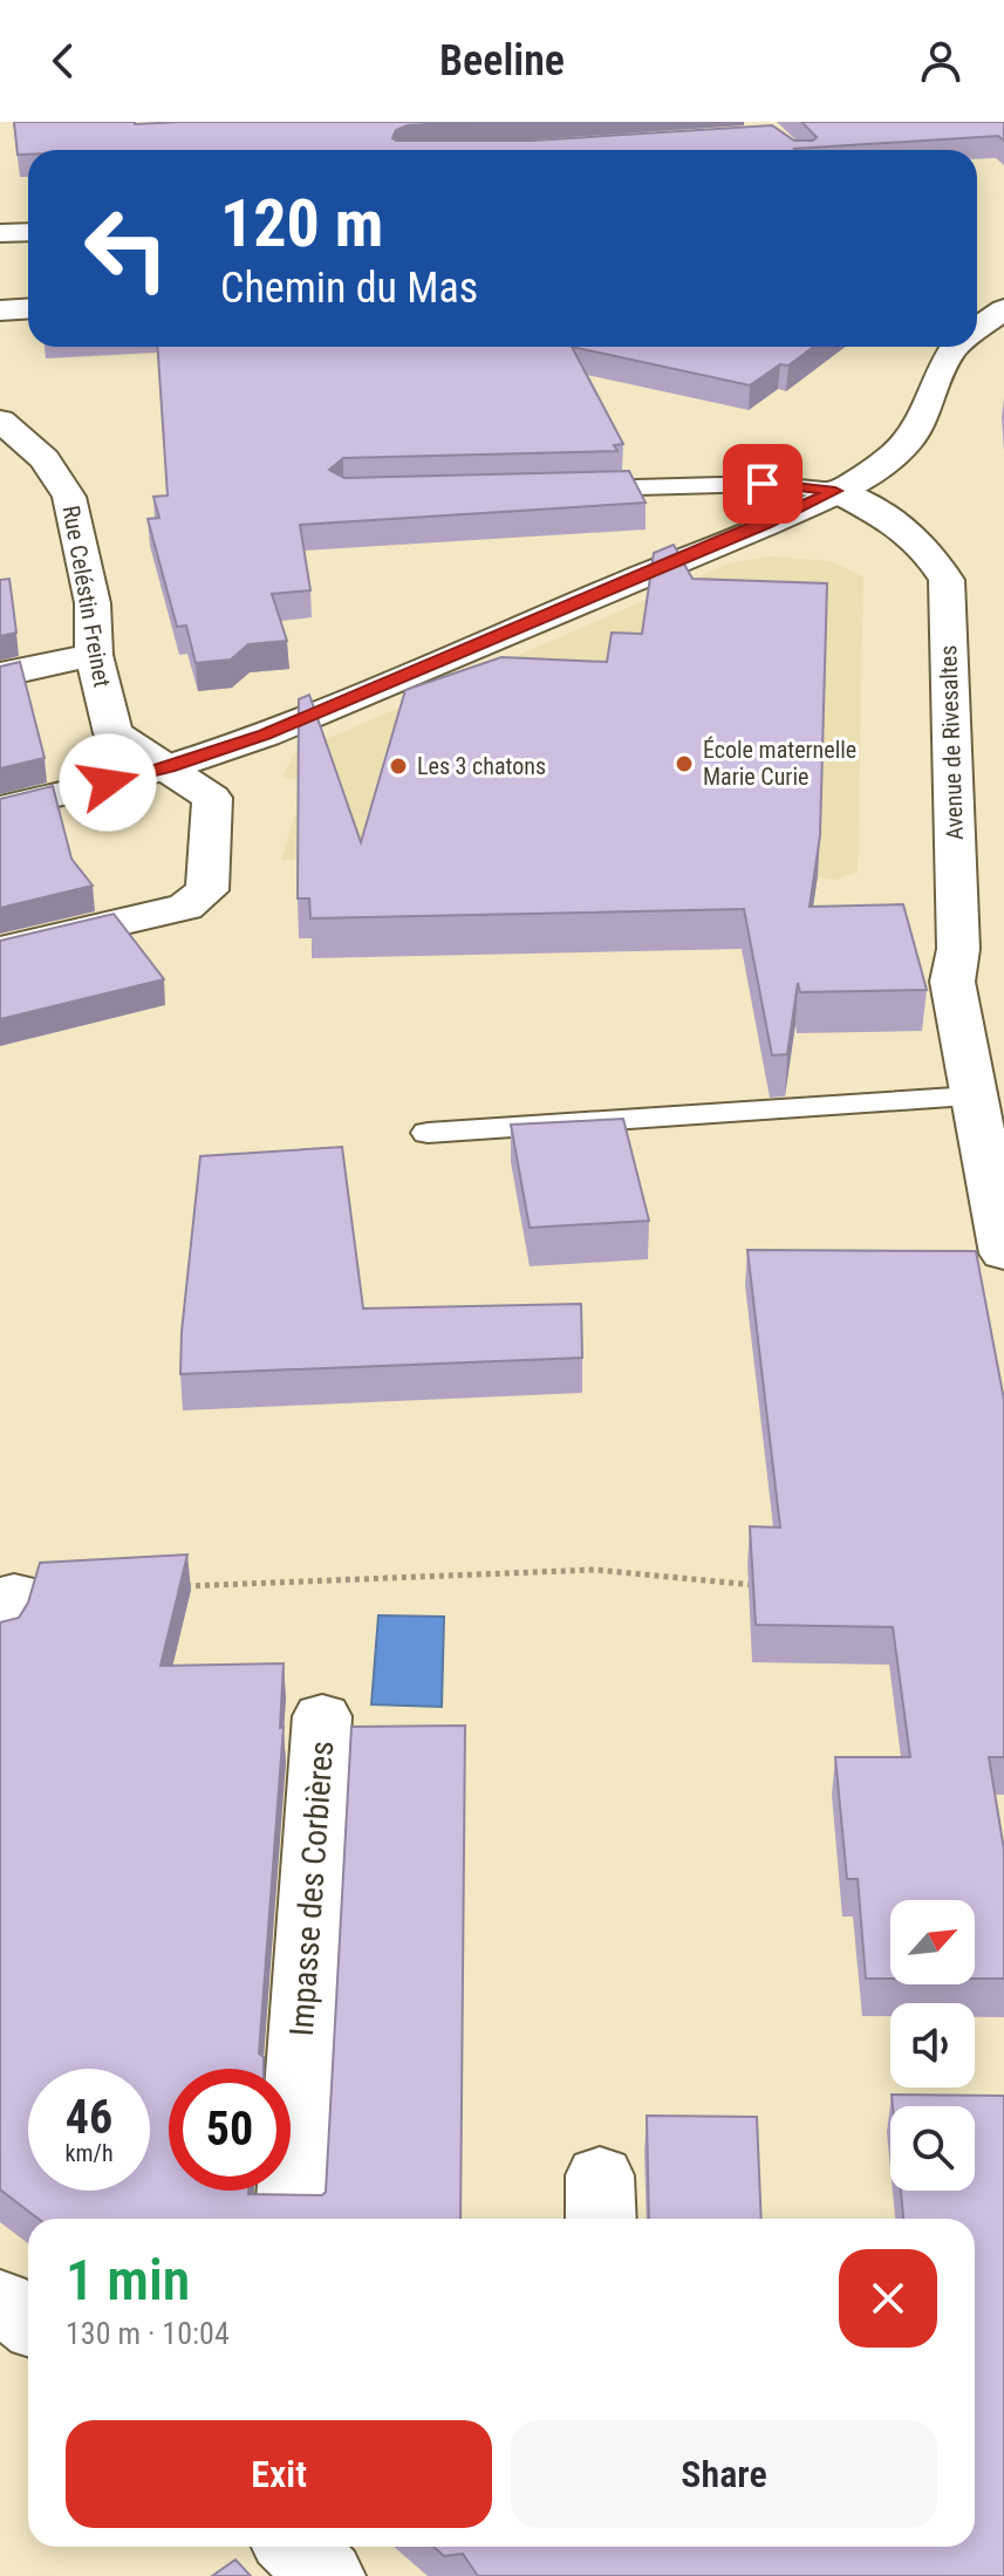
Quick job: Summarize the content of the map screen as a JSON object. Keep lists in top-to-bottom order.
{
  "streets": {
    "street": ["Rue Celéstin Freinet", "Avenue de Rivesaltes", "Impasse des Corbières"]
  },
  "places": ["École maternelle Marie Curie", "Les 3 chatons"],
  "north": "top right",
  "page": {
    "header": "Beeline",
    "turn": ["120 m", "Chemin du Mas"],
    "speed": "46 km/h",
    "limit": "50",
    "heading": ["1 min", "130 m · 10:04"],
    "buttons": ["Exit", "Share"]
  }
}
